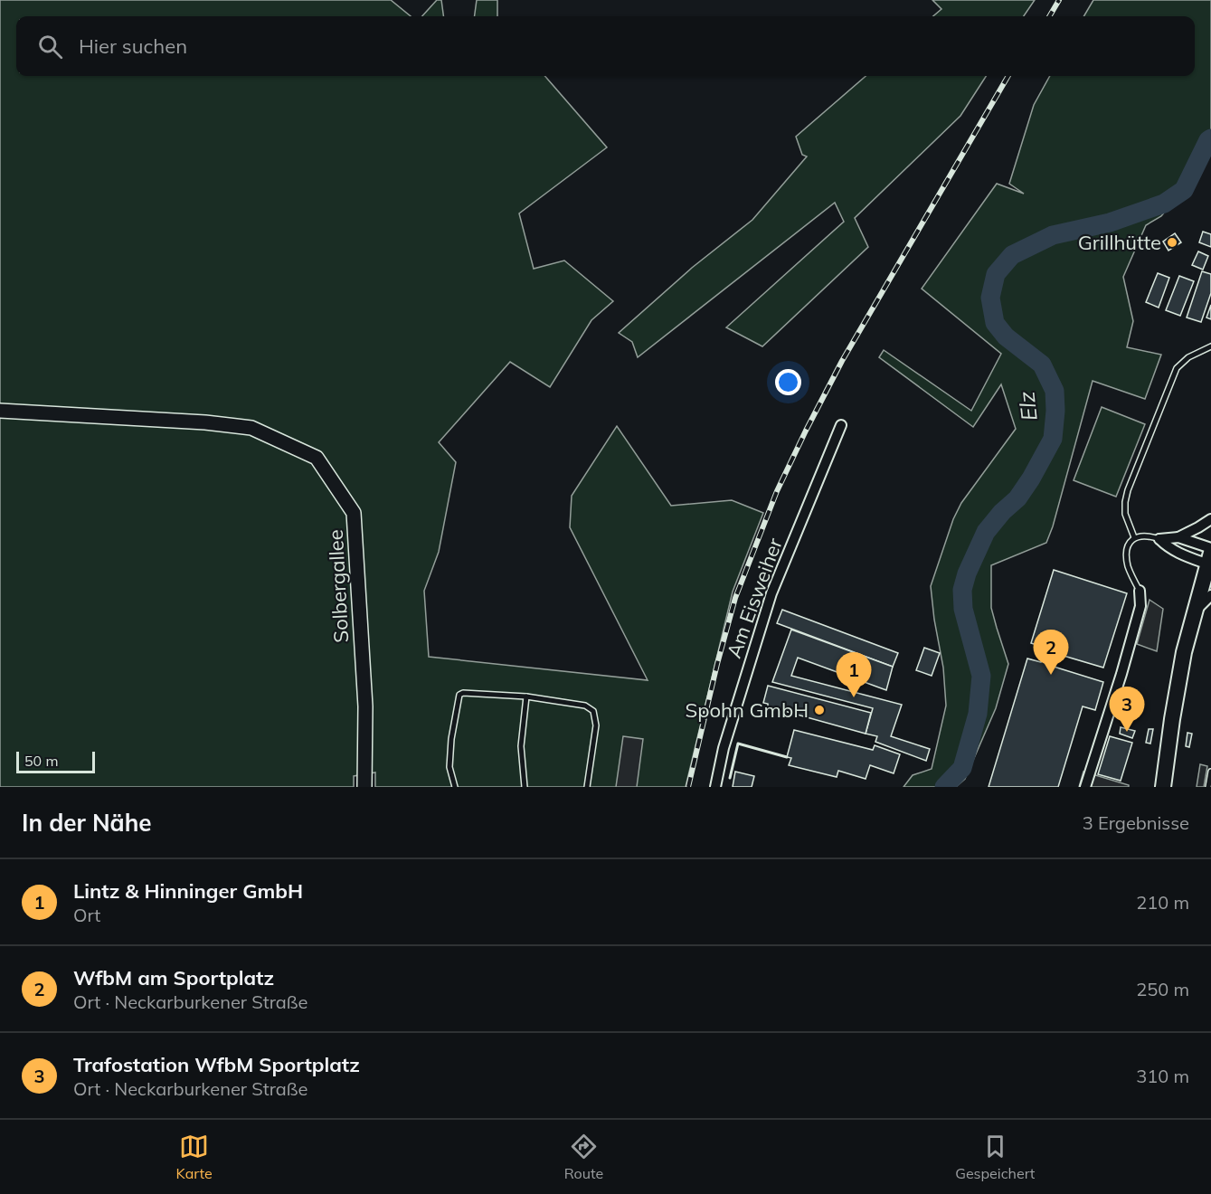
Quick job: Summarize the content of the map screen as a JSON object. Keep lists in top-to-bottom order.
{
  "streets": {
    "street": ["Solbergallee", "Am Eisweiher"]
  },
  "water": ["Elz"],
  "places": ["Grillhütte", "Spohn GmbH"],
  "scale_bar": "50 m",
  "page": {
    "search": "Hier suchen",
    "pins": ["2", "1", "3"],
    "scale": "50 m",
    "heading": ["In der Nähe", "3 Ergebnisse"],
    "list": [
      {
        "mark": "1",
        "name": "Lintz & Hinninger GmbH",
        "note": "Ort",
        "value": "210 m"
      },
      {
        "mark": "2",
        "name": "WfbM am Sportplatz",
        "note": "Ort · Neckarburkener Straße",
        "value": "250 m"
      },
      {
        "mark": "3",
        "name": "Trafostation WfbM Sportplatz",
        "note": "Ort · Neckarburkener Straße",
        "value": "310 m"
      }
    ],
    "nav": ["Karte", "Route", "Gespeichert"]
  }
}
